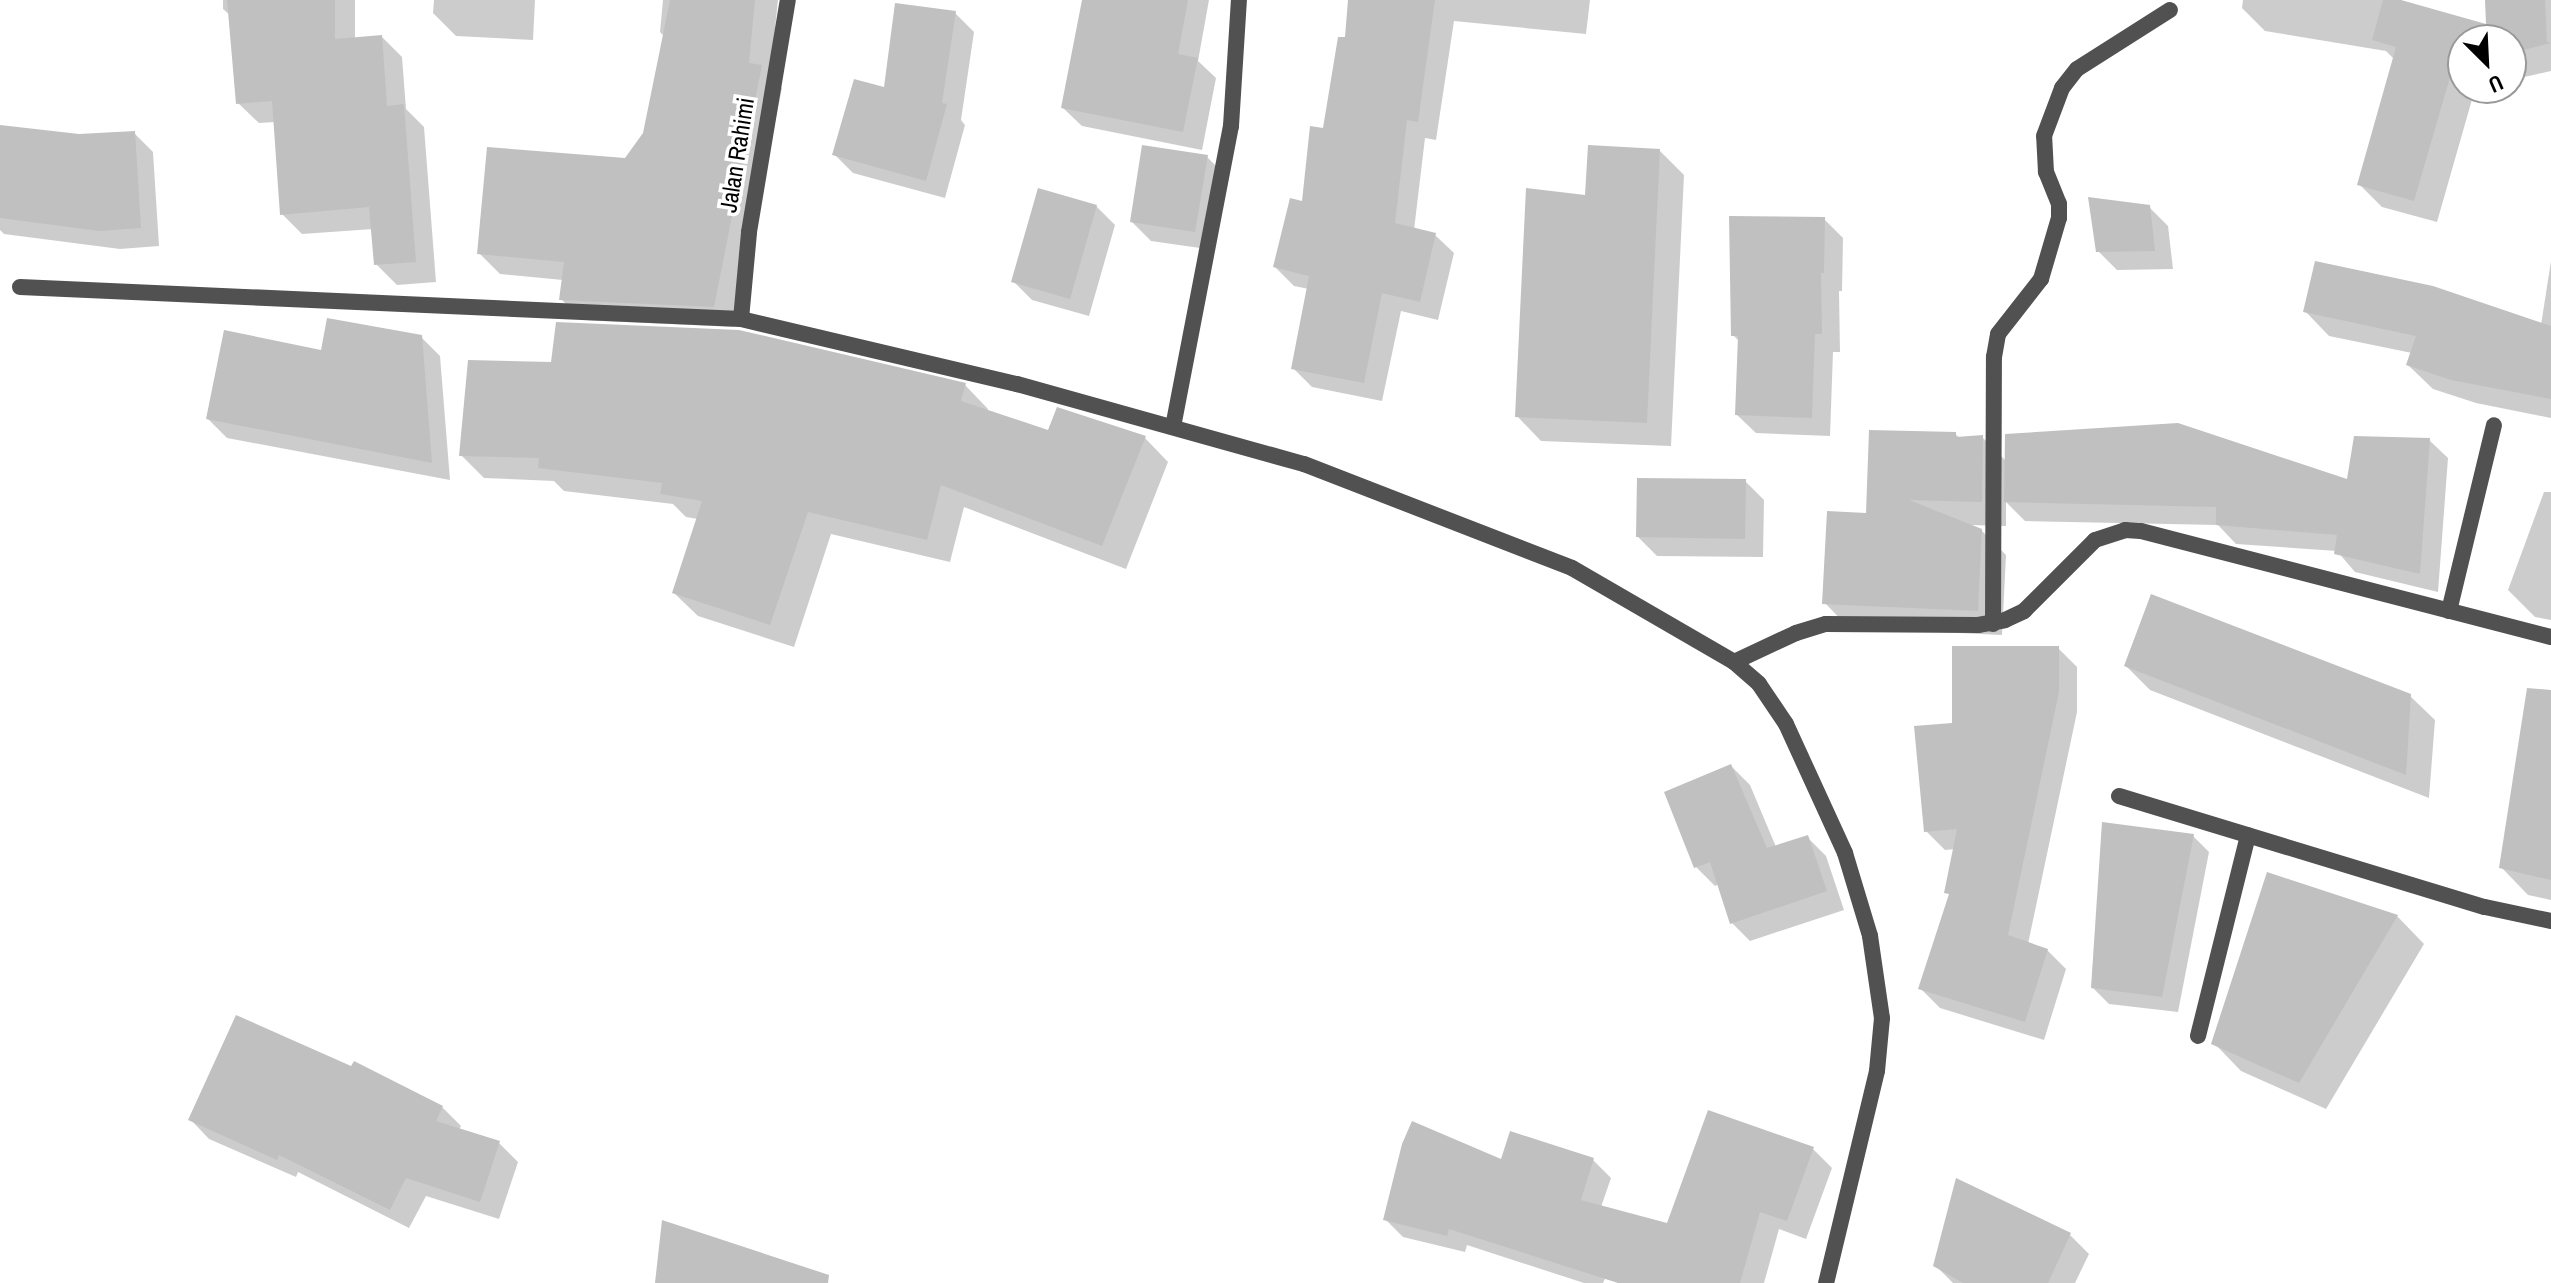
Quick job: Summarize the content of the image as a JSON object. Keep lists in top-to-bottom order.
{
  "streets": {
    "street": ["Jalan Rahimi"]
  },
  "north": "bottom right"
}
